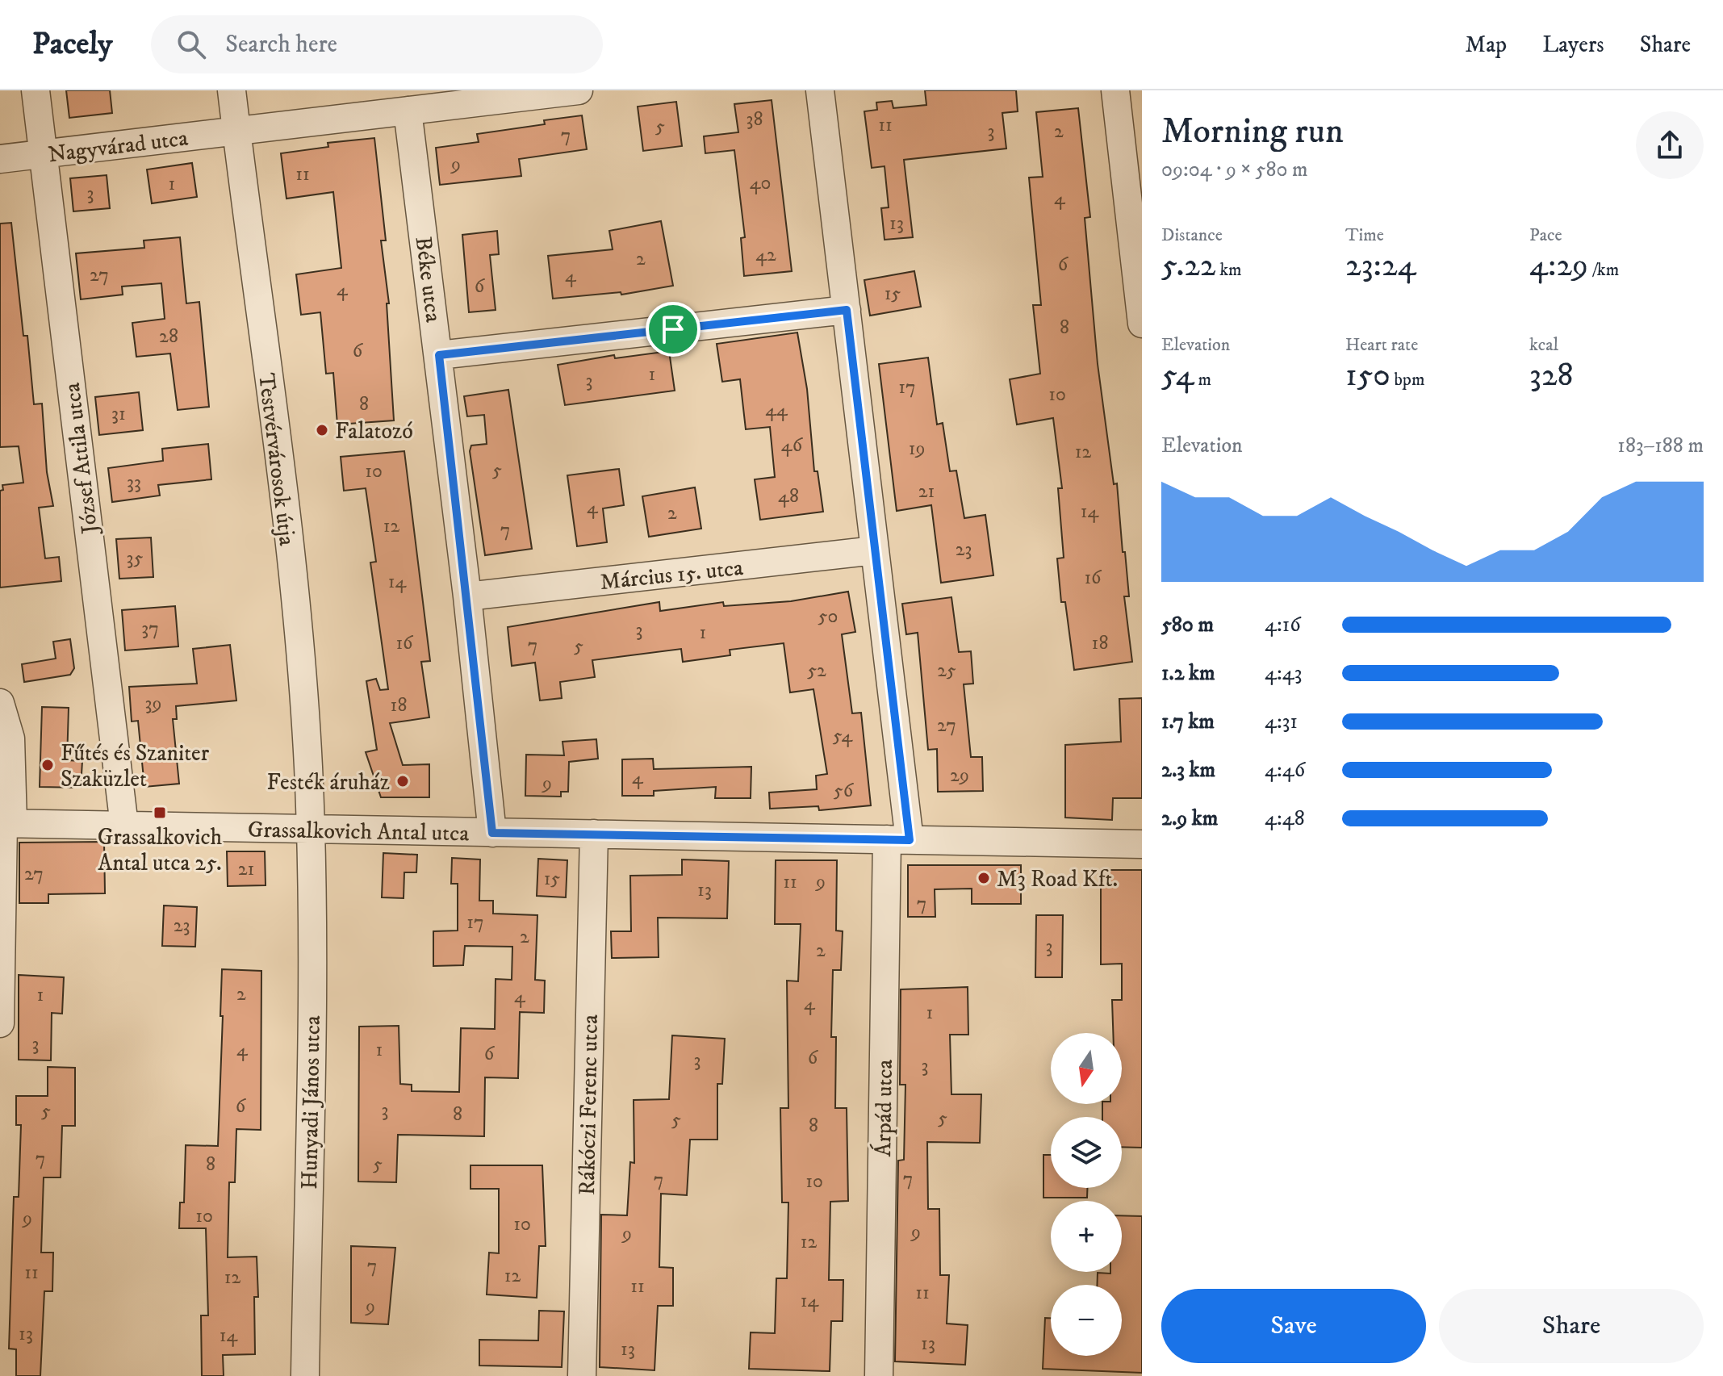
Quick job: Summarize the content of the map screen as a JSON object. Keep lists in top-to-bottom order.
{
  "streets": {
    "street": [
      "Nagyvárad utca",
      "Béke utca",
      "József Attila utca",
      "Testvérvárosok útja",
      "Március 15. utca",
      "Grassalkovich Antal utca",
      "Hunyadi János utca",
      "Rákóczi Ferenc utca",
      "Árpád utca"
    ]
  },
  "crossings": [
    ["Nagyvárad utca", "Béke utca"],
    ["Nagyvárad utca", "József Attila utca"],
    ["Nagyvárad utca", "Testvérvárosok útja"],
    ["Béke utca", "Március 15. utca"],
    ["Béke utca", "Grassalkovich Antal utca"],
    ["József Attila utca", "Grassalkovich Antal utca"],
    ["Testvérvárosok útja", "Grassalkovich Antal utca"],
    ["Testvérvárosok útja", "Hunyadi János utca"],
    ["Március 15. utca", "Árpád utca"],
    ["Grassalkovich Antal utca", "Hunyadi János utca"],
    ["Grassalkovich Antal utca", "Rákóczi Ferenc utca"],
    ["Grassalkovich Antal utca", "Árpád utca"]
  ],
  "places": {
    "other": [
      "Falatozó",
      "Fűtés és Szaniter Szaküzlet",
      "Festék áruház",
      "M3 Road Kft."
    ],
    "transit": ["Grassalkovich Antal utca 25."]
  },
  "house_numbers": [
    "38",
    "11",
    "5",
    "3",
    "2",
    "7",
    "9",
    "11",
    "40",
    "1",
    "3",
    "4",
    "13",
    "42",
    "2",
    "6",
    "27",
    "4",
    "6",
    "4",
    "15",
    "8",
    "28",
    "6",
    "1",
    "3",
    "17",
    "10",
    "8",
    "44",
    "31",
    "46",
    "19",
    "12",
    "5",
    "10",
    "33",
    "21",
    "48",
    "4",
    "14",
    "2",
    "12",
    "7",
    "23",
    "35",
    "16",
    "14",
    "50",
    "37",
    "3",
    "1",
    "16",
    "18",
    "7",
    "5",
    "52",
    "25",
    "39",
    "18",
    "27",
    "54",
    "29",
    "4",
    "9",
    "56",
    "21",
    "27",
    "15",
    "11",
    "9",
    "13",
    "7",
    "17",
    "23",
    "2",
    "3",
    "2",
    "2",
    "1",
    "4",
    "4",
    "1",
    "3",
    "4",
    "1",
    "6",
    "6",
    "3",
    "3",
    "6",
    "3",
    "5",
    "8",
    "5",
    "5",
    "8",
    "7",
    "8",
    "5",
    "7",
    "7",
    "10",
    "10",
    "9",
    "10",
    "9",
    "9",
    "12",
    "7",
    "11",
    "12",
    "12",
    "11",
    "11",
    "14",
    "9",
    "13",
    "14",
    "13",
    "13"
  ],
  "north": "bottom",
  "page": {
    "header": "Pacely",
    "search": "Search here",
    "nav": ["Map", "Layers", "Share"],
    "heading": ["Morning run", "09:04 · 9 × 580 m"],
    "stats": [
      ["Distance", "5.22 km"],
      ["Time", "23:24"],
      ["Pace", "4:29 /km"],
      ["Elevation", "54 m"],
      ["Heart rate", "150 bpm"],
      ["kcal", "328"]
    ],
    "chart": ["Elevation", "183–188 m"],
    "list": [
      {
        "name": "580 m",
        "note": "4:16"
      },
      {
        "name": "1.2 km",
        "note": "4:43"
      },
      {
        "name": "1.7 km",
        "note": "4:31"
      },
      {
        "name": "2.3 km",
        "note": "4:46"
      },
      {
        "name": "2.9 km",
        "note": "4:48"
      }
    ],
    "map_buttons": ["+", "−"],
    "buttons": ["Save", "Share"]
  }
}
